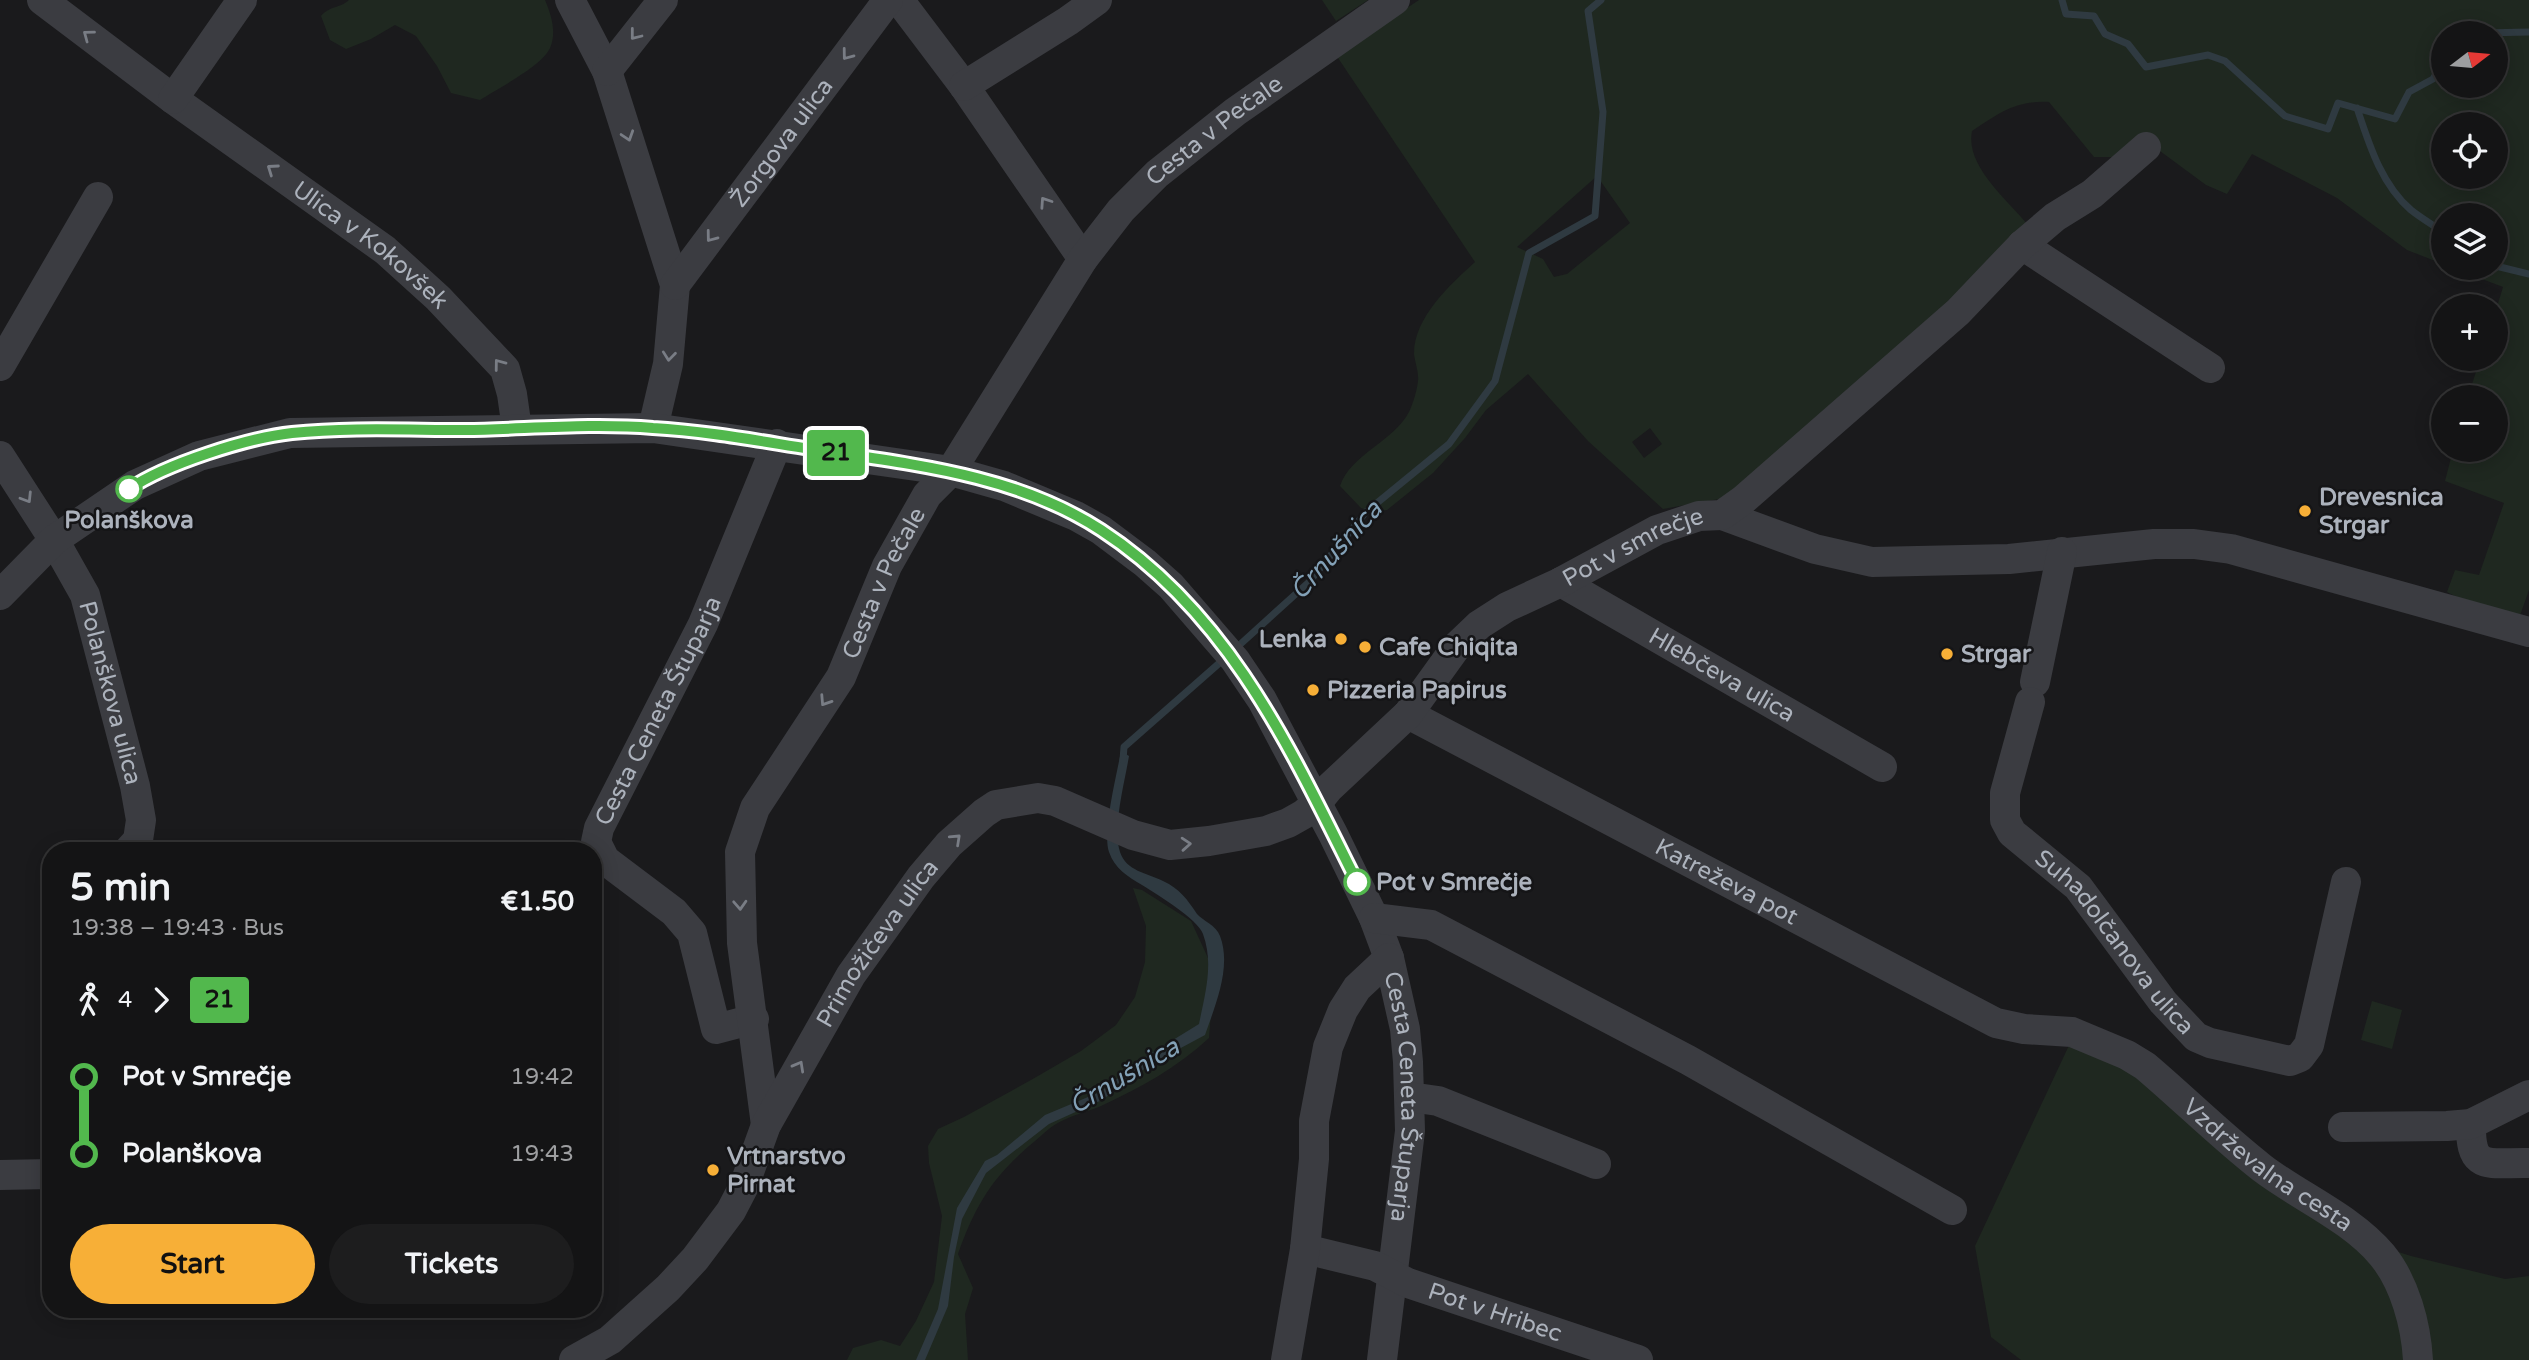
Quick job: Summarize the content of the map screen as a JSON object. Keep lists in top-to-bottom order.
{
  "streets": {
    "street": [
      "Cesta v Pečale",
      "Žorgova ulica",
      "Ulica v Kokovšek",
      "Pot v smrečje",
      "Hlebčeva ulica",
      "Polanškova ulica",
      "Cesta Ceneta Štuparja",
      "Katreževa pot",
      "Suhadolčanova ulica",
      "Primožičeva ulica",
      "Vzdrževalna cesta",
      "Pot v Hribec"
    ]
  },
  "crossings": [
    ["Cesta v Pečale", "Cesta Ceneta Štuparja"],
    ["Cesta v Pečale", "Primožičeva ulica"],
    ["Ulica v Kokovšek", "Cesta Ceneta Štuparja"],
    ["Pot v smrečje", "Hlebčeva ulica"],
    ["Pot v smrečje", "Cesta Ceneta Štuparja"],
    ["Pot v smrečje", "Katreževa pot"],
    ["Pot v smrečje", "Primožičeva ulica"],
    ["Polanškova ulica", "Cesta Ceneta Štuparja"],
    ["Cesta Ceneta Štuparja", "Primožičeva ulica"],
    ["Cesta Ceneta Štuparja", "Pot v Hribec"],
    ["Katreževa pot", "Vzdrževalna cesta"]
  ],
  "one_way": ["Cesta v Pečale", "Ulica v Kokovšek", "Primožičeva ulica"],
  "water": ["Črnušnica"],
  "places": [
    "Polanškova",
    "Drevesnica Strgar",
    "Lenka",
    "Cafe Chiqita",
    "Strgar",
    "Pizzeria Papirus",
    "Pot v Smrečje",
    "Vrtnarstvo Pirnat"
  ],
  "lines": ["bus line 21"],
  "north": "right",
  "page": {
    "on_map": "21",
    "map_buttons": ["+", "−"],
    "heading": ["5 min", "19:38 – 19:43 · Bus", "€1.50"],
    "legs": ["4", "21"],
    "list": [
      {
        "name": "Pot v Smrečje",
        "value": "19:42"
      },
      {
        "name": "Polanškova",
        "value": "19:43"
      }
    ],
    "buttons": ["Start", "Tickets"]
  }
}
